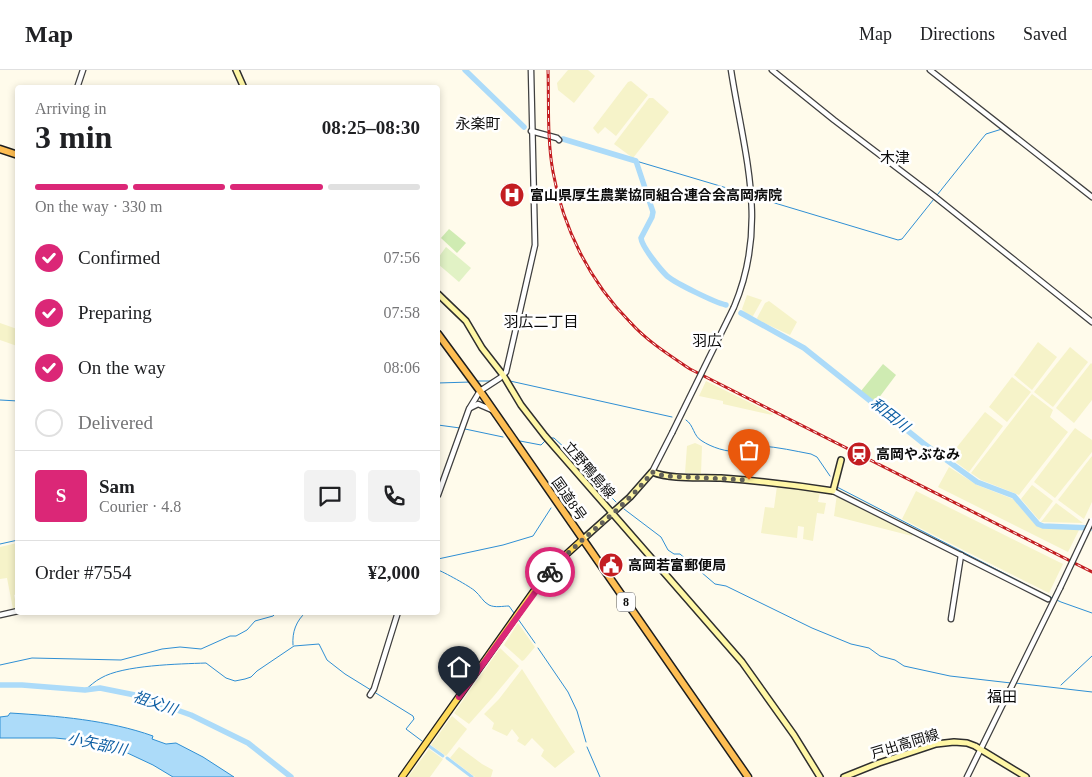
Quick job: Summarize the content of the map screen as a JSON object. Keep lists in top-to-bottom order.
{
  "streets": {
    "highway": ["国道8号", "8"],
    "main road": ["立野鴨島線", "戸出高岡線"]
  },
  "districts": [
    "永楽町",
    "木津",
    "羽広二丁目",
    "羽広",
    "福田"
  ],
  "water": ["和田川", "祖父川", "小矢部川"],
  "places": {
    "hospital": ["富山県厚生農業協同組合連合会高岡病院"],
    "station": ["高岡やぶなみ"],
    "public building": ["高岡若富郵便局"]
  },
  "page": {
    "header": "Map",
    "nav": ["Map", "Directions", "Saved"],
    "heading": ["3 min", "Arriving in", "08:25–08:30"],
    "panel": [
      "Sam",
      "Courier · 4.8",
      "Order #7554",
      "¥2,000"
    ],
    "bar": "On the way · 330 m",
    "list": [
      ["Confirmed", "07:56"],
      ["Preparing", "07:58"],
      ["On the way", "08:06"],
      "Delivered"
    ],
    "round": "S"
  }
}
